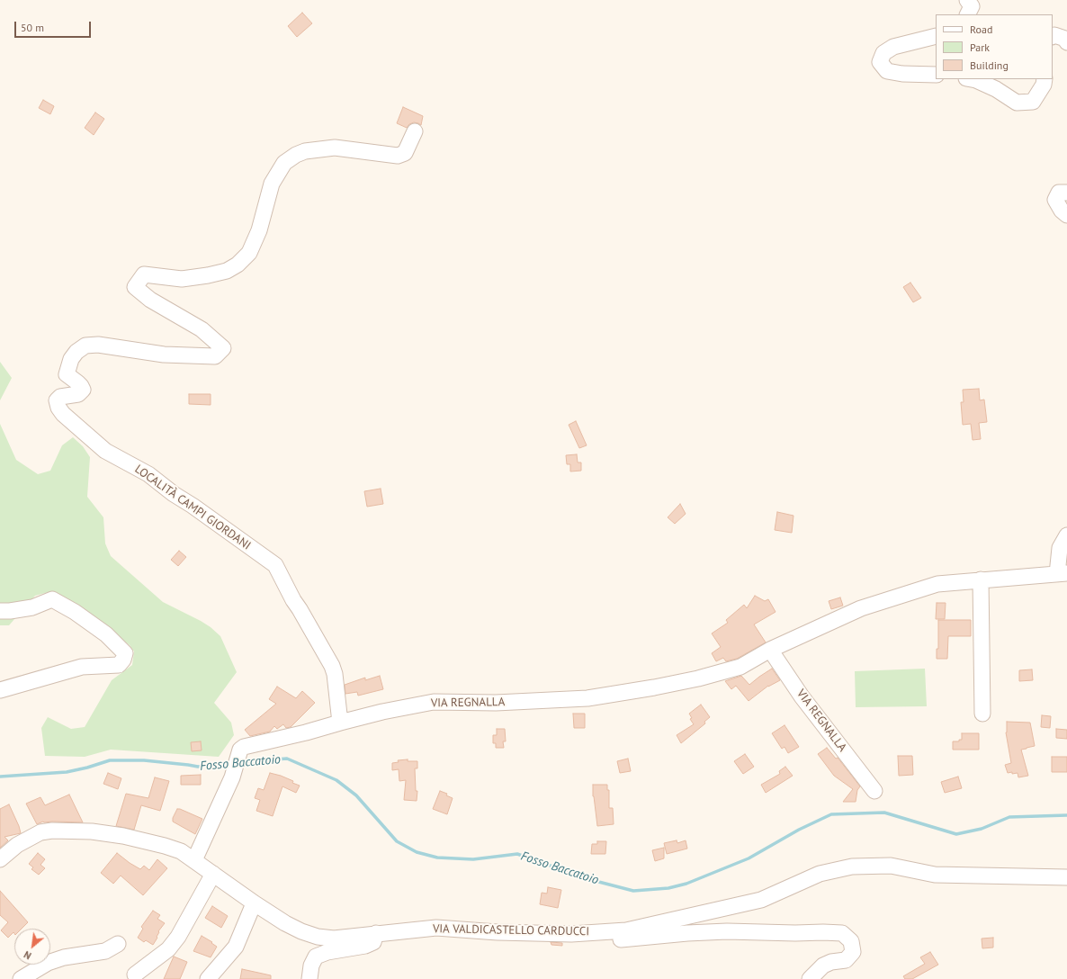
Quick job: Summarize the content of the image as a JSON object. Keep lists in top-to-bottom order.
{
  "streets": {
    "street": ["LOCALITÀ CAMPI GIORDANI", "VIA REGNALLA", "VIA VALDICASTELLO CARDUCCI"]
  },
  "crossings": [
    ["LOCALITÀ CAMPI GIORDANI", "VIA REGNALLA"],
    ["VIA REGNALLA", "VIA VALDICASTELLO CARDUCCI"]
  ],
  "water": ["Fosso Baccatoio"],
  "legend": ["Road", "Park", "Building"],
  "scale_bar": "50 m",
  "north": "bottom left"
}
